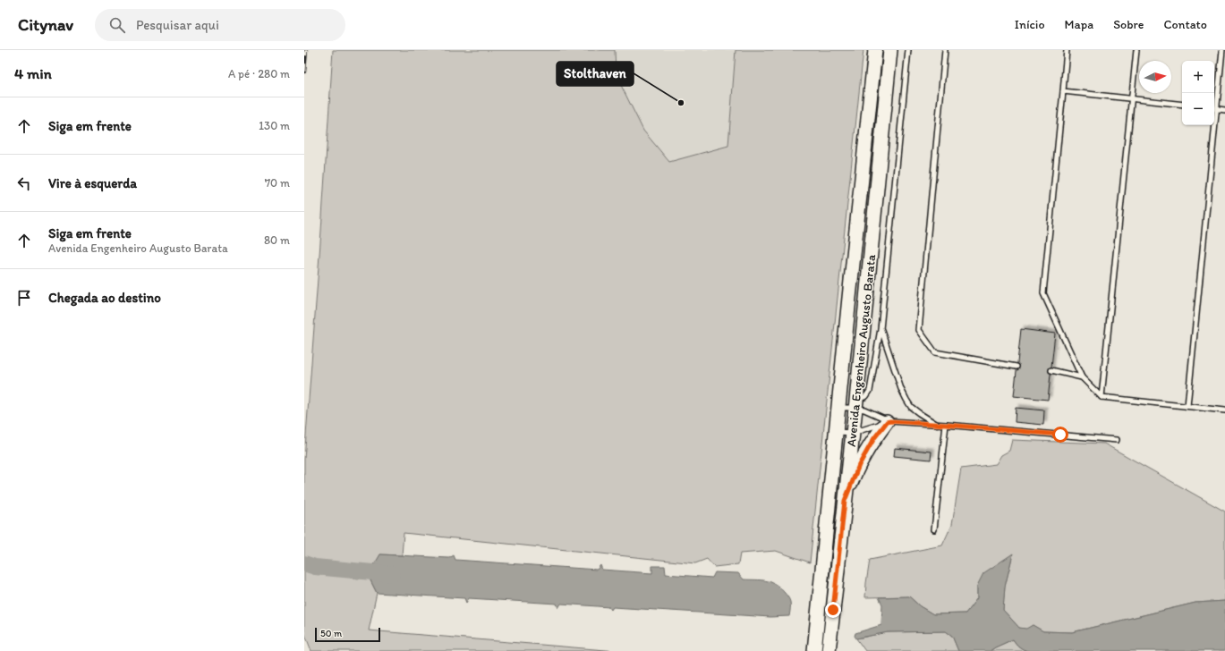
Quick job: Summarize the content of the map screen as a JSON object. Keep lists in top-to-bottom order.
{
  "streets": {
    "main road": ["Avenida Engenheiro Augusto Barata"]
  },
  "places": ["Stolthaven"],
  "scale_bar": "50 m",
  "north": "right",
  "page": {
    "header": "Citynav",
    "search": "Pesquisar aqui",
    "nav": [
      "Início",
      "Mapa",
      "Sobre",
      "Contato"
    ],
    "heading": ["4 min", "A pé · 280 m"],
    "map_buttons": ["+", "−"],
    "list": [
      ["Siga em frente", "130 m"],
      ["Vire à esquerda", "70 m"],
      ["Siga em frente", "Avenida Engenheiro Augusto Barata", "80 m"],
      "Chegada ao destino"
    ],
    "scale": "50 m"
  }
}
